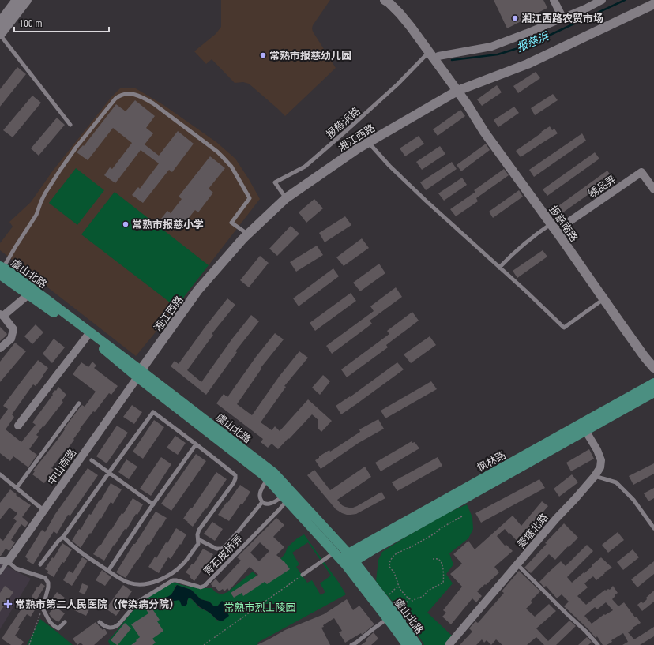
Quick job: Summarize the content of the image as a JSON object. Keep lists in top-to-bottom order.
{
  "streets": {
    "main road": ["虞山北路", "枫林路"],
    "street": [
      "湘江西路",
      "绣品弄",
      "报慈南路",
      "中山南路",
      "菱塘北路"
    ],
    "lane": ["报慈浜路", "青石皮桥弄"]
  },
  "crossings": [
    ["报慈浜路", "湘江西路"],
    ["报慈浜路", "报慈南路"],
    ["湘江西路", "报慈南路"],
    ["湘江西路", "虞山北路"],
    ["湘江西路", "中山南路"],
    ["绣品弄", "报慈南路"],
    ["虞山北路", "枫林路"],
    ["虞山北路", "中山南路"],
    ["虞山北路", "青石皮桥弄"],
    ["枫林路", "菱塘北路"]
  ],
  "water": ["报慈浜"],
  "parks": ["常熟市烈士陵园"],
  "places": {
    "other": ["湘江西路农贸市场", "常熟市报慈幼儿园", "常熟市报慈小学"],
    "health": ["常熟市第二人民医院（传染病分院）"]
  },
  "scale_bar": "100 m"
}
